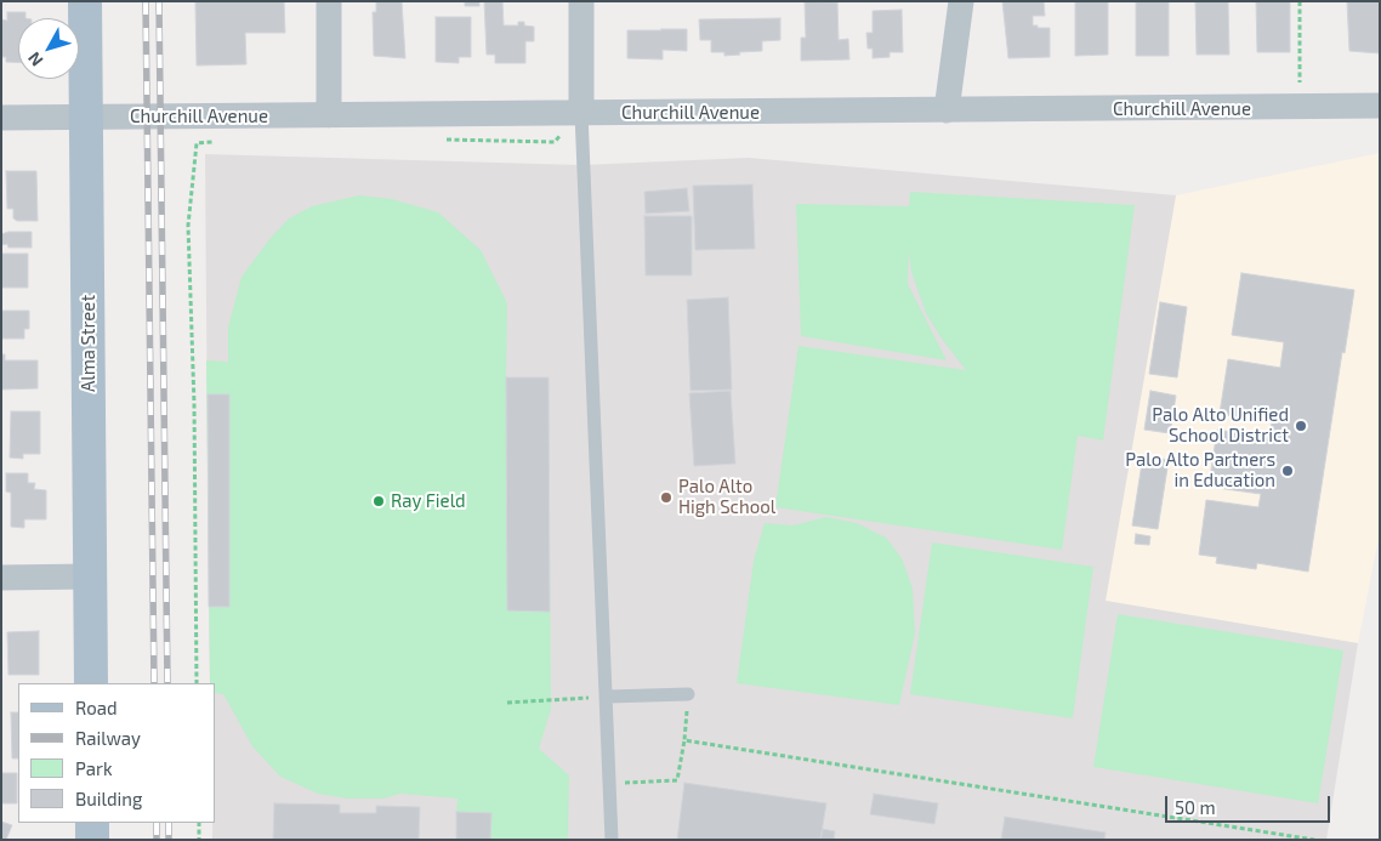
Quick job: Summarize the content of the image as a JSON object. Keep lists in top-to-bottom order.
{
  "streets": {
    "main road": ["Alma Street"],
    "street": ["Churchill Avenue"]
  },
  "crossings": [
    ["Churchill Avenue", "Alma Street"]
  ],
  "places": [
    "Palo Alto Unified School District",
    "Palo Alto Partners in Education",
    "Palo Alto High School",
    "Ray Field"
  ],
  "legend": [
    "Road",
    "Railway",
    "Park",
    "Building"
  ],
  "scale_bar": "50 m",
  "north": "bottom left"
}
